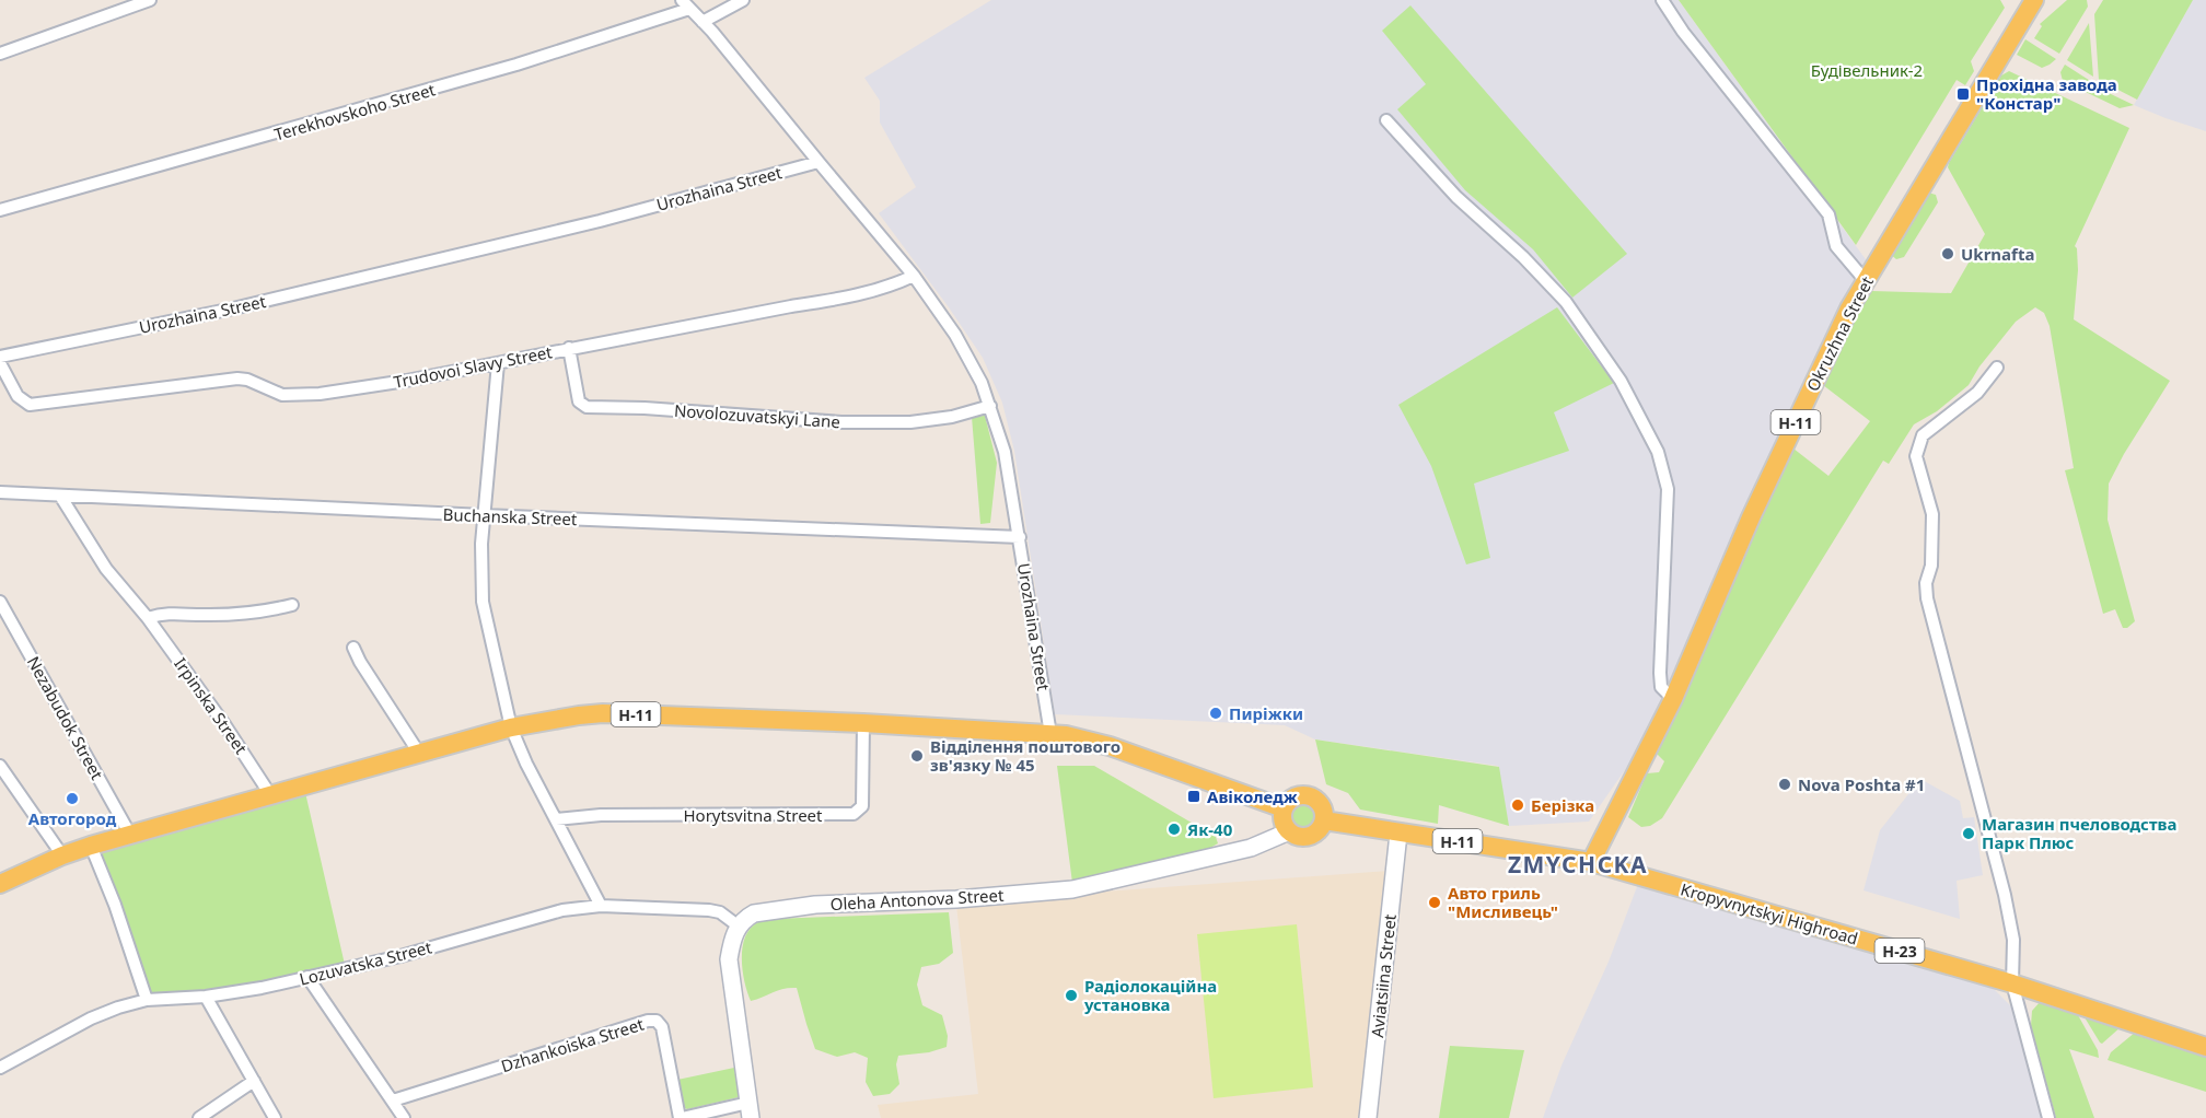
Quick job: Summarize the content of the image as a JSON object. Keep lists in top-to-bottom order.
{
  "streets": {
    "main road": [
      "Okruzhna Street",
      "Н-11",
      "Oleha Antonova Street",
      "Kropyvnytskyi Highroad",
      "Н-23",
      "Aviatsiina Street"
    ],
    "street": [
      "Terekhovskoho Street",
      "Urozhaina Street",
      "Trudovoi Slavy Street",
      "Novolozuvatskyi Lane",
      "Buchanska Street",
      "Irpinska Street",
      "Nezabudok Street",
      "Horytsvitna Street",
      "Lozuvatska Street",
      "Dzhankoiska Street"
    ]
  },
  "crossings": [
    ["Terekhovskoho Street", "Urozhaina Street"],
    ["Urozhaina Street", "Trudovoi Slavy Street"],
    ["Urozhaina Street", "Novolozuvatskyi Lane"],
    ["Urozhaina Street", "Н-11"],
    ["Urozhaina Street", "Buchanska Street"],
    ["Okruzhna Street", "Kropyvnytskyi Highroad"],
    ["Trudovoi Slavy Street", "Novolozuvatskyi Lane"],
    ["Н-11", "Irpinska Street"],
    ["Н-11", "Nezabudok Street"],
    ["Н-11", "Horytsvitna Street"],
    ["Н-11", "Oleha Antonova Street"],
    ["Н-11", "Kropyvnytskyi Highroad"],
    ["Buchanska Street", "Irpinska Street"],
    ["Oleha Antonova Street", "Kropyvnytskyi Highroad"],
    ["Oleha Antonova Street", "Lozuvatska Street"],
    ["Kropyvnytskyi Highroad", "Aviatsiina Street"]
  ],
  "districts": ["ZMYCHCKA"],
  "parks": ["Будівельник-2"],
  "places": {
    "transit": ["Прохідна завода \"Констар\"", "Авіколедж"],
    "other": [
      "Ukrnafta",
      "Пиріжки",
      "Відділення поштового зв'язку № 45",
      "Nova Poshta #1",
      "Автогород",
      "Берізка",
      "Як-40",
      "Магазин пчеловодства Парк Плюс",
      "Авто гриль \"Мисливець\"",
      "Радіолокаційна установка"
    ]
  }
}
